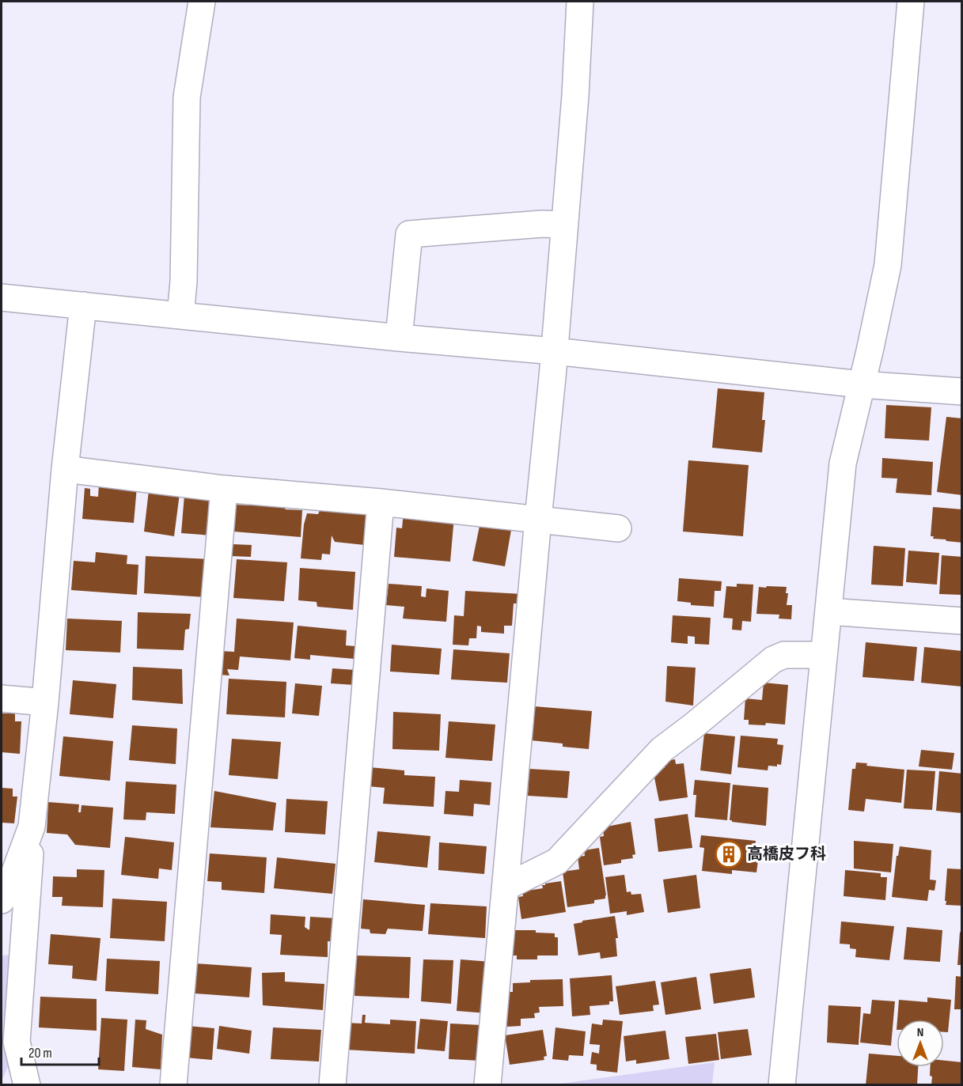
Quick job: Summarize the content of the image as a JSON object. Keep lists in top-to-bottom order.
{
  "places": {
    "building": ["高橋皮フ科"]
  },
  "scale_bar": "20 m",
  "north": "top"
}
